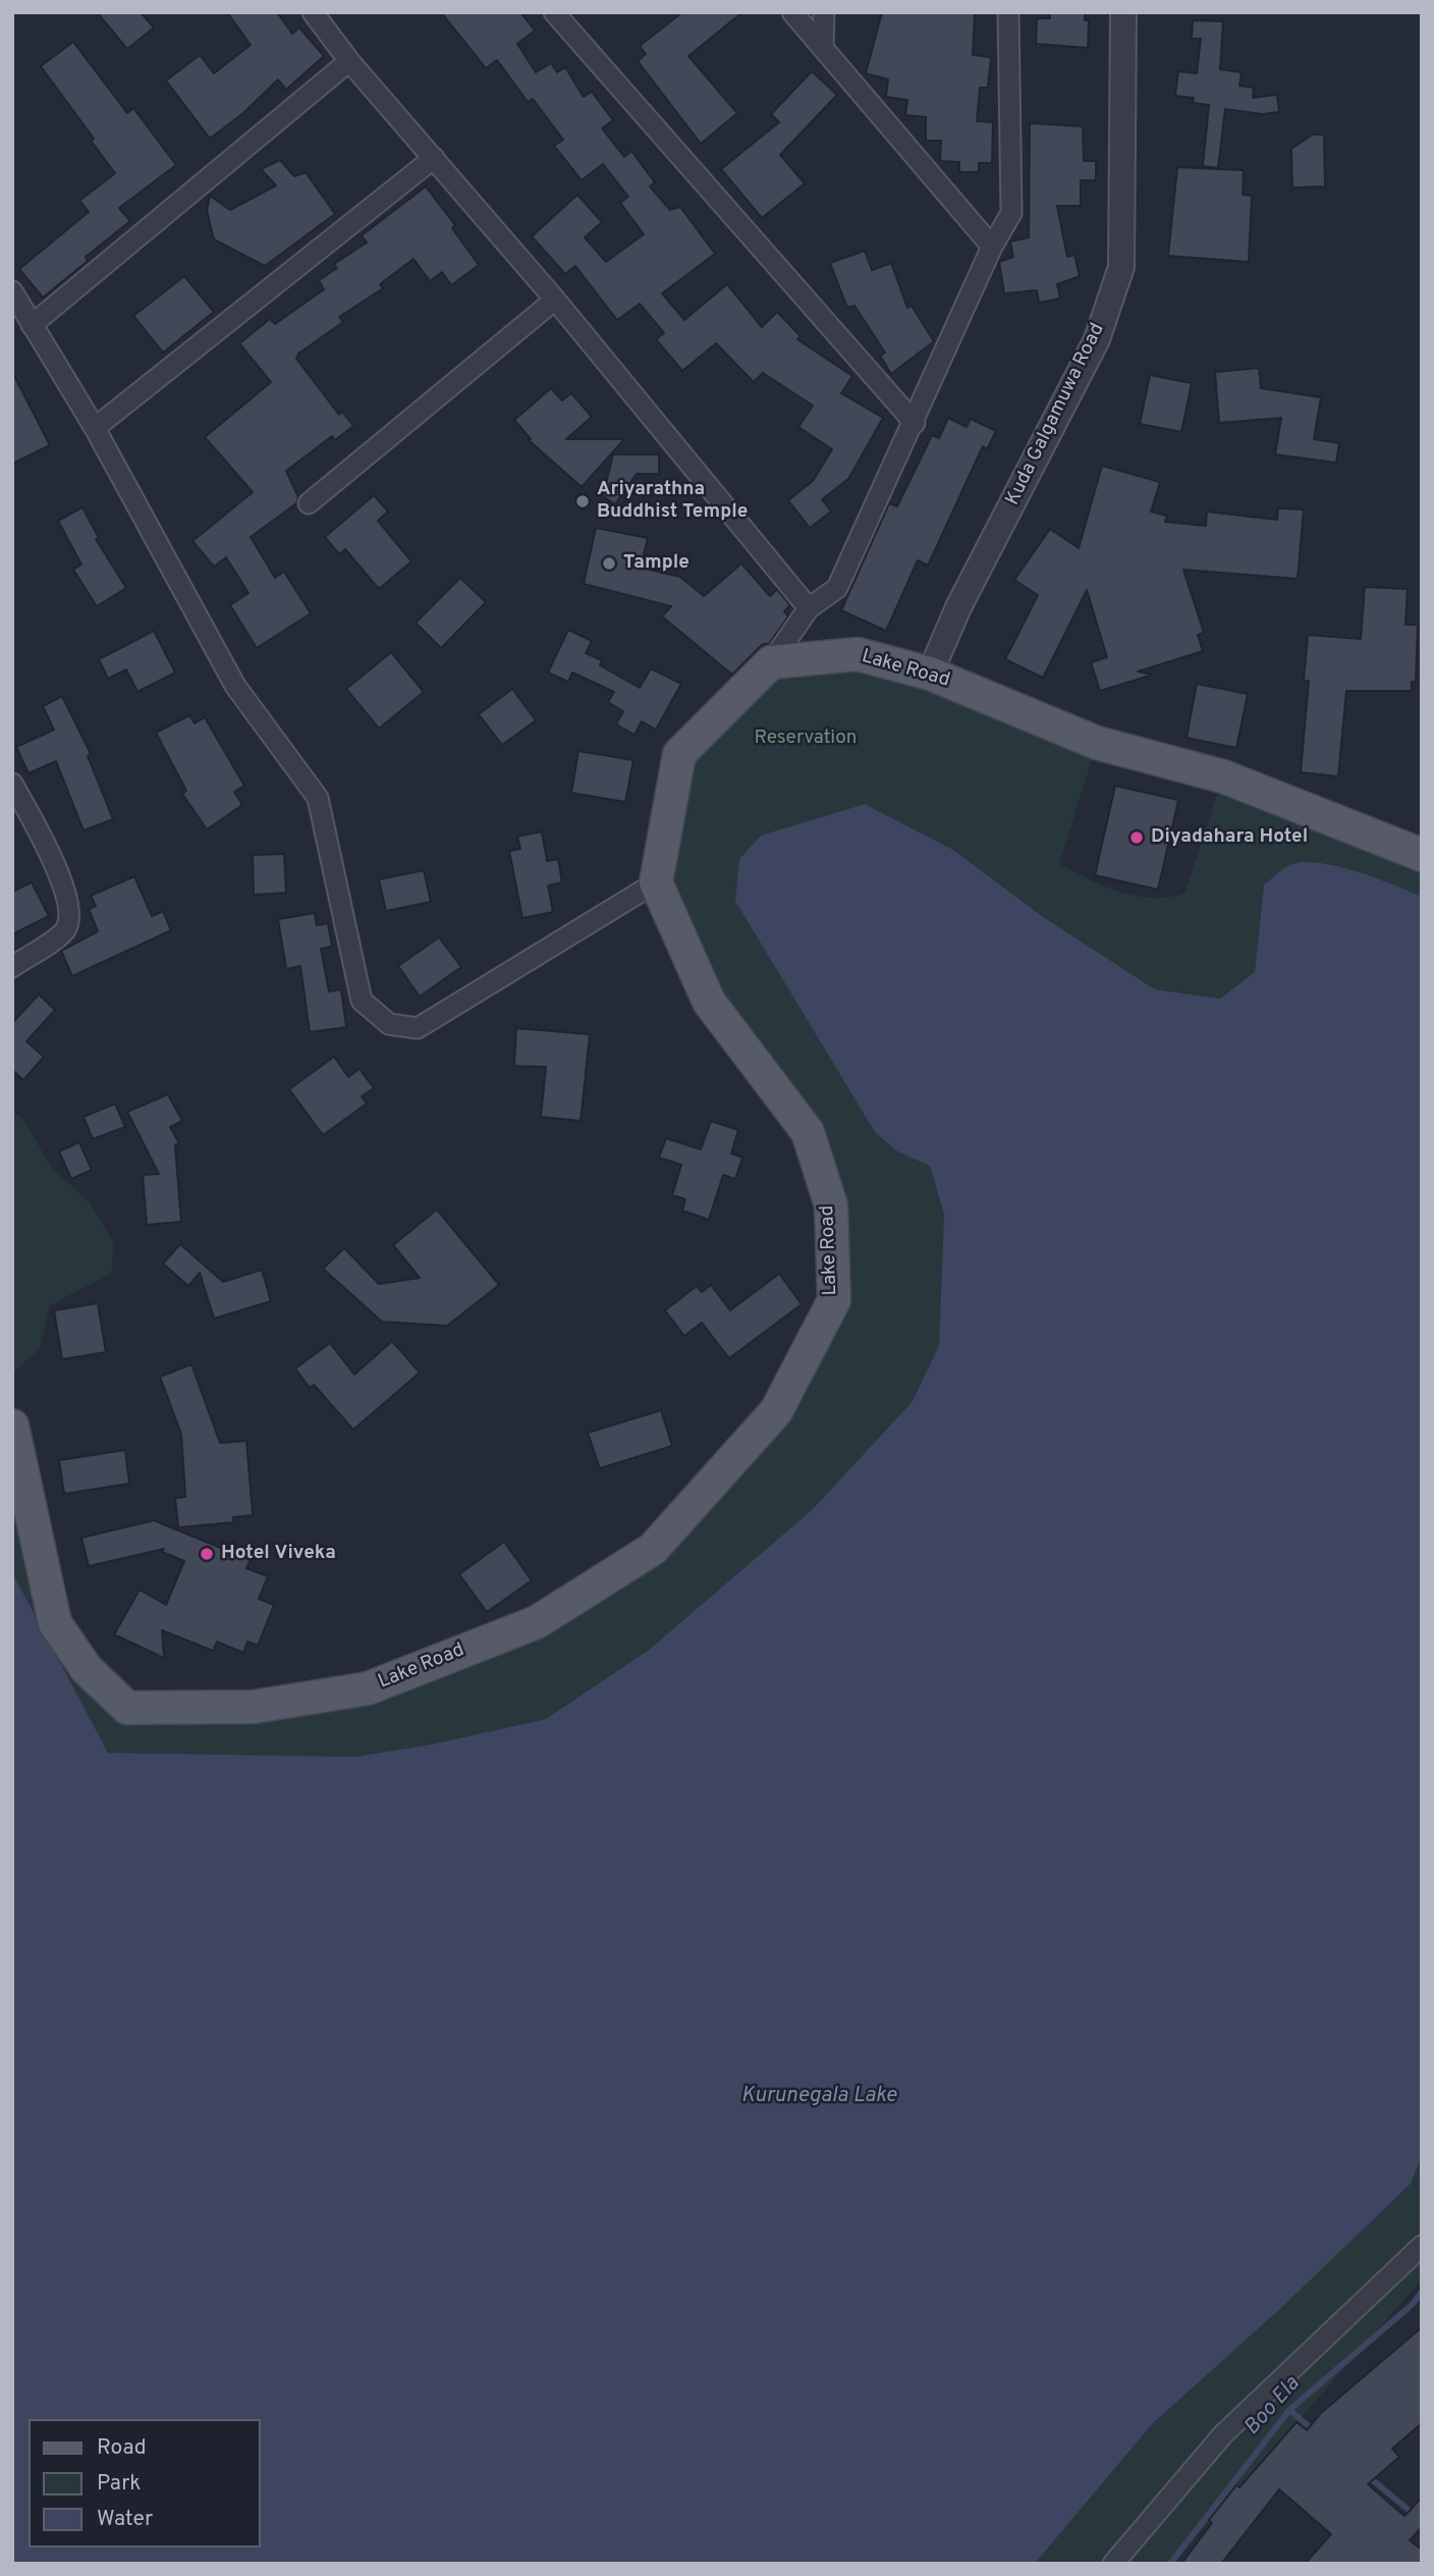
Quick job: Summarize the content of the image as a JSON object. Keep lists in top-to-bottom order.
{
  "streets": {
    "main road": ["Lake Road"],
    "street": ["Kuda Galgamuwa Road"]
  },
  "crossings": [
    ["Kuda Galgamuwa Road", "Lake Road"]
  ],
  "water": ["Kurunegala Lake", "Boo Ela"],
  "parks": ["Reservation"],
  "places": [
    "Ariyarathna Buddhist Temple",
    "Tample",
    "Diyadahara Hotel",
    "Hotel Viveka"
  ],
  "legend": ["Road", "Park", "Water"]
}
